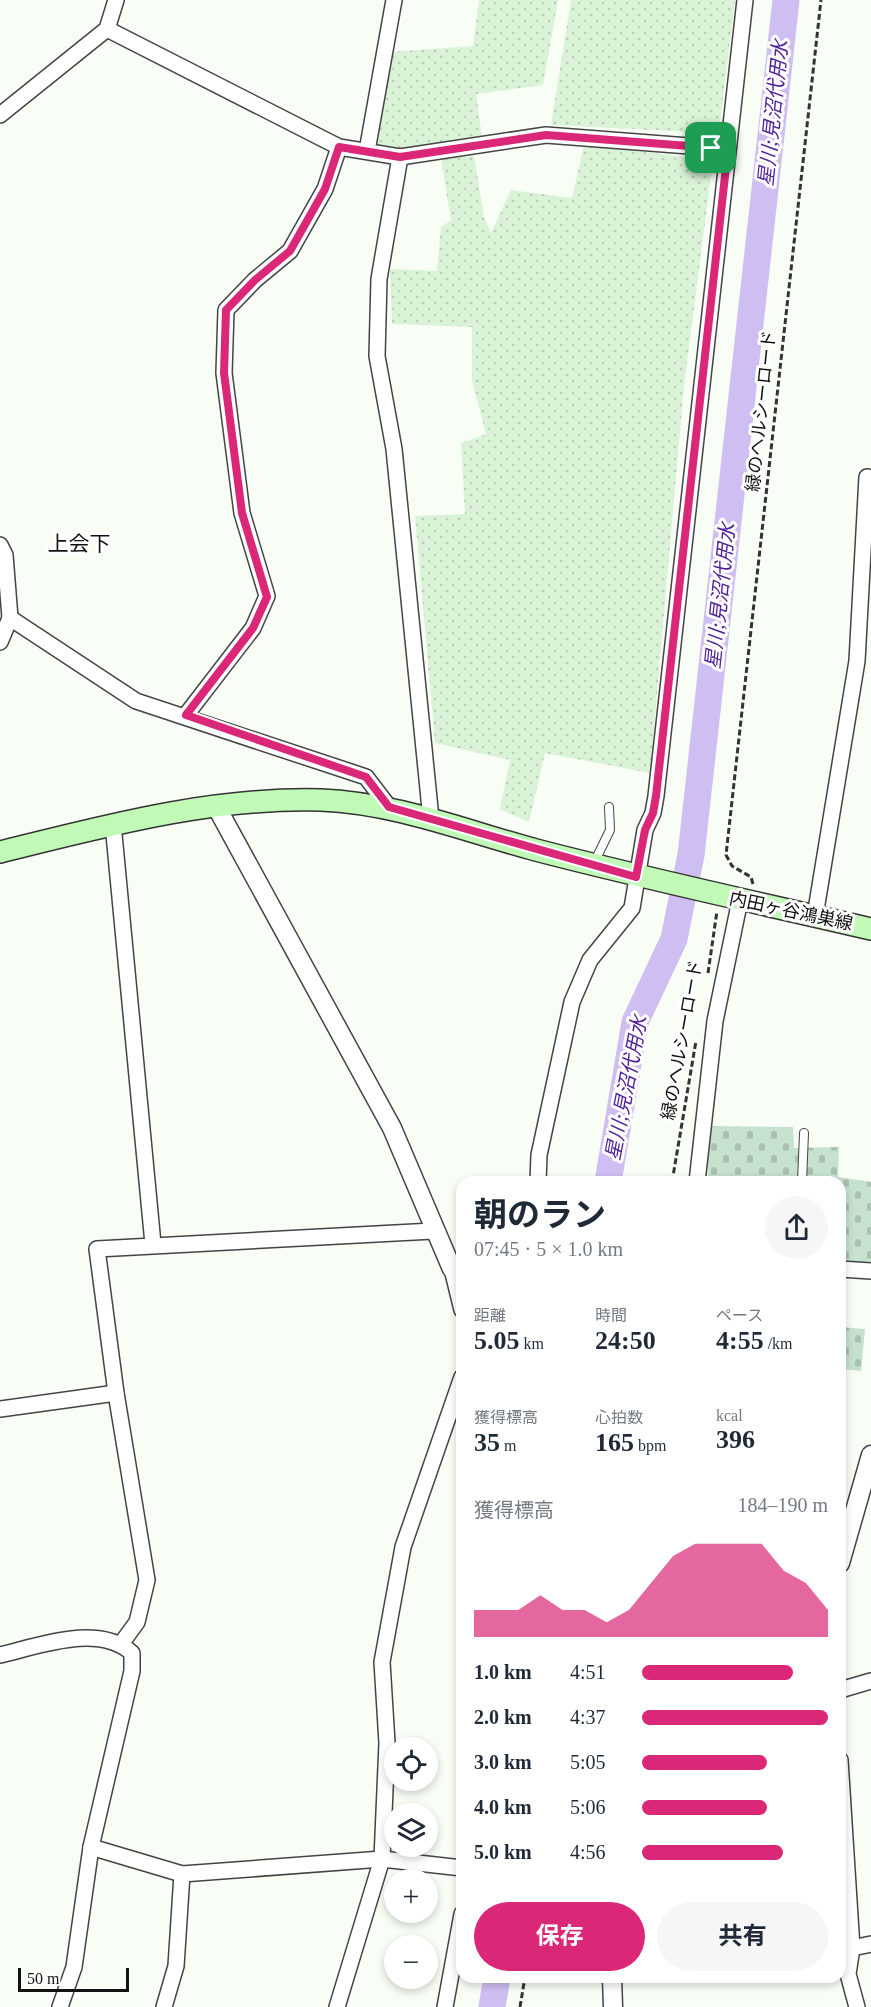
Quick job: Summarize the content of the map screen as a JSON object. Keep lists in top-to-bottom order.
{
  "streets": {
    "main road": ["内田ヶ谷鴻巣線"],
    "path": ["緑のヘルシーロード"]
  },
  "crossings": [
    ["緑のヘルシーロード", "内田ヶ谷鴻巣線"]
  ],
  "districts": ["上会下"],
  "water": ["星川;見沼代用水"],
  "scale_bar": "50 m",
  "page": {
    "heading": ["朝のラン", "07:45 · 5 × 1.0 km"],
    "stats": [
      ["距離", "5.05 km"],
      ["時間", "24:50"],
      ["ペース", "4:55 /km"],
      ["獲得標高", "35 m"],
      ["心拍数", "165 bpm"],
      ["kcal", "396"]
    ],
    "chart": ["獲得標高", "184–190 m"],
    "list": [
      {
        "name": "1.0 km",
        "note": "4:51"
      },
      {
        "name": "2.0 km",
        "note": "4:37"
      },
      {
        "name": "3.0 km",
        "note": "5:05"
      },
      {
        "name": "4.0 km",
        "note": "5:06"
      },
      {
        "name": "5.0 km",
        "note": "4:56"
      }
    ],
    "map_buttons": ["+", "−"],
    "buttons": ["保存", "共有"],
    "scale": "50 m"
  }
}
